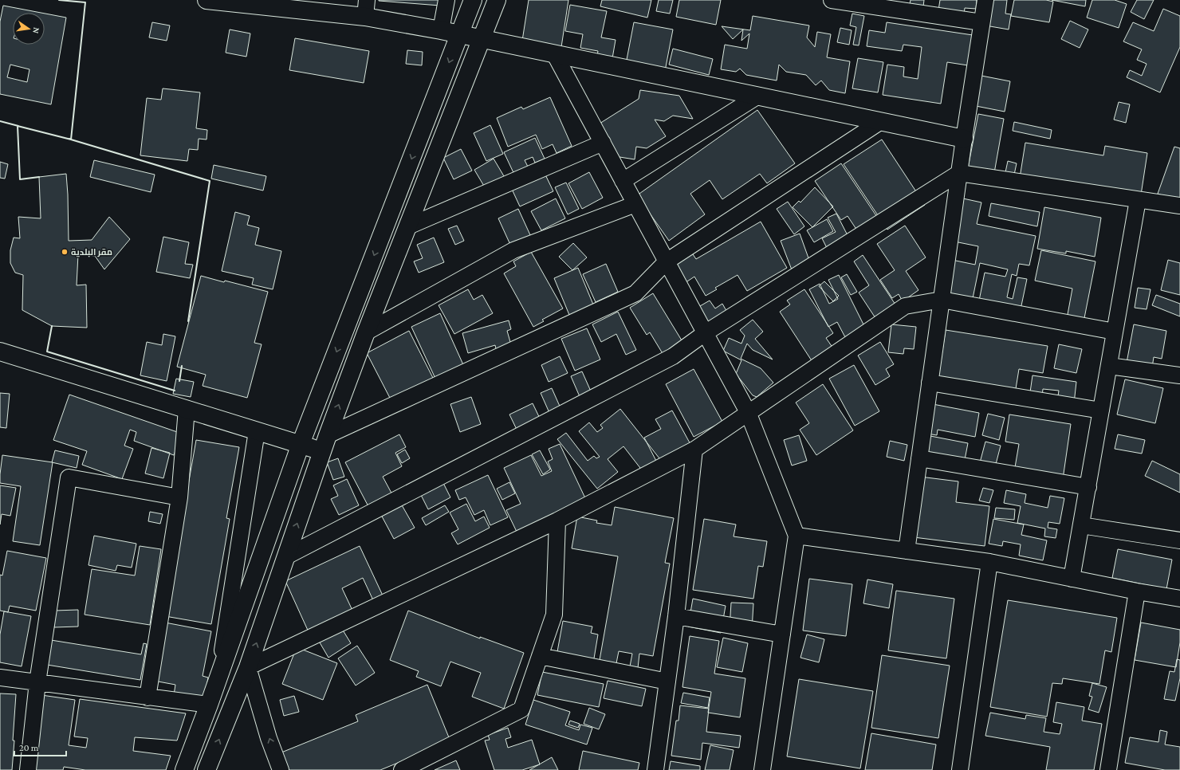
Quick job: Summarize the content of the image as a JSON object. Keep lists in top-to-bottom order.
{
  "places": ["مقر البلدية"],
  "scale_bar": "20 m",
  "north": "right"
}
